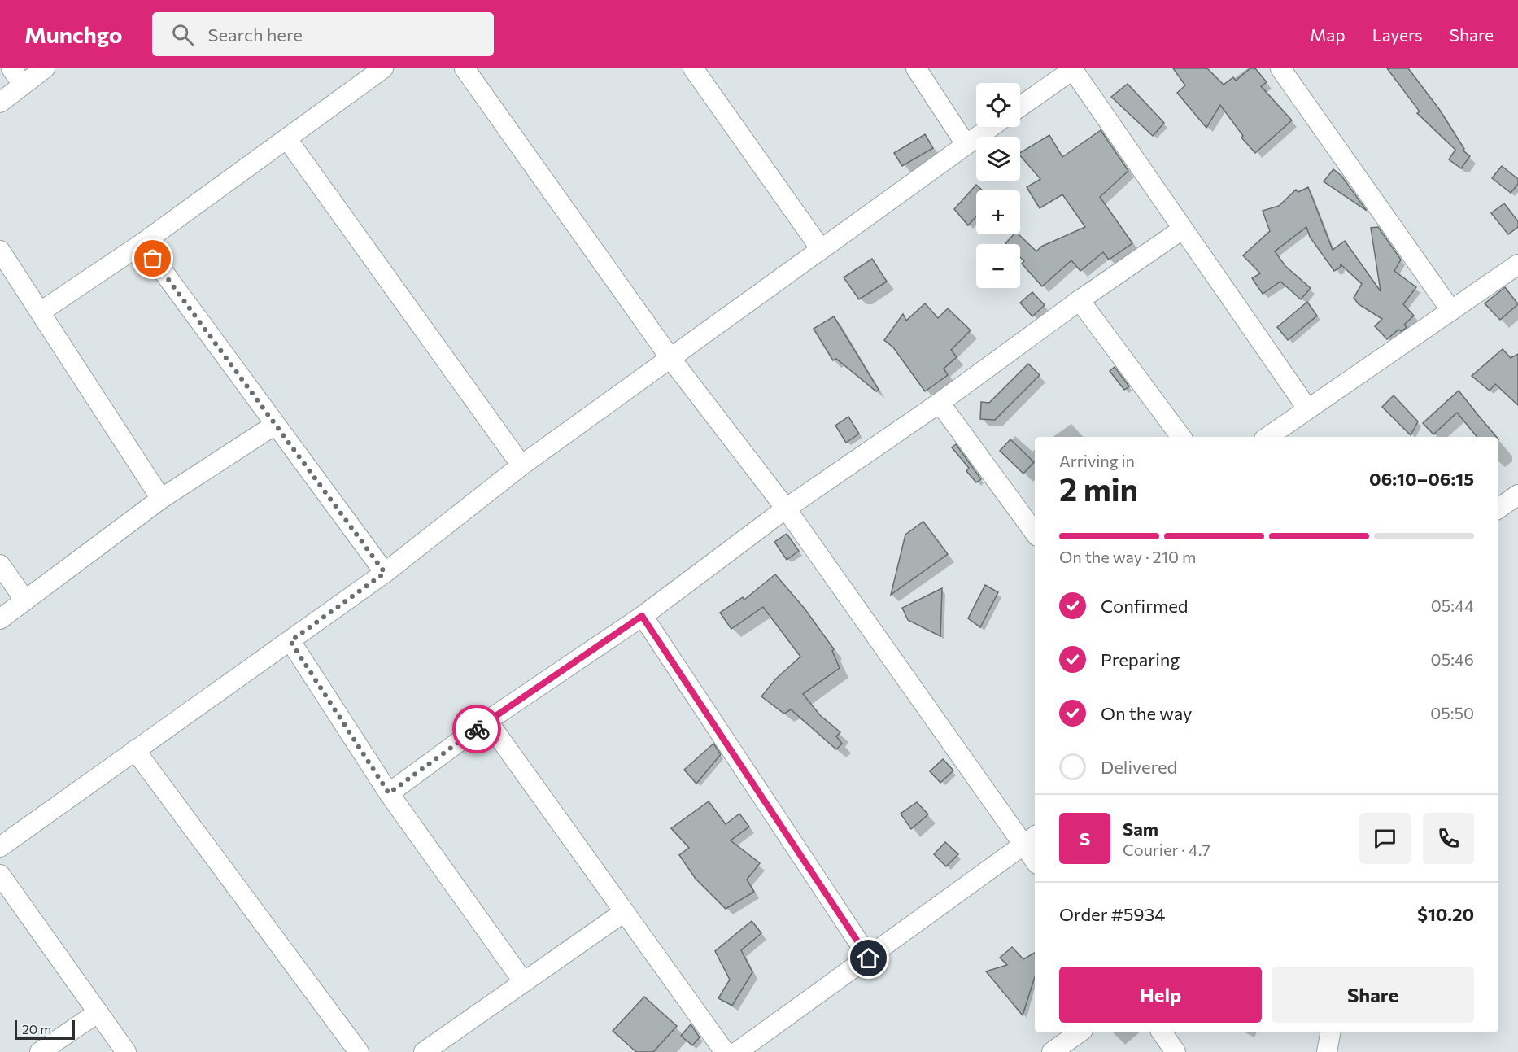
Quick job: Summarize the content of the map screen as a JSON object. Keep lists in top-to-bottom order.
{
  "scale_bar": "20 m",
  "page": {
    "header": "Munchgo",
    "search": "Search here",
    "nav": ["Map", "Layers", "Share"],
    "map_buttons": ["+", "−"],
    "heading": ["2 min", "Arriving in", "06:10–06:15"],
    "panel": [
      "Sam",
      "Courier · 4.7",
      "Order #5934",
      "$10.20"
    ],
    "bar": "On the way · 210 m",
    "list": [
      ["Confirmed", "05:44"],
      ["Preparing", "05:46"],
      ["On the way", "05:50"],
      "Delivered"
    ],
    "round": "S",
    "buttons": ["Help", "Share"],
    "scale": "20 m"
  }
}
